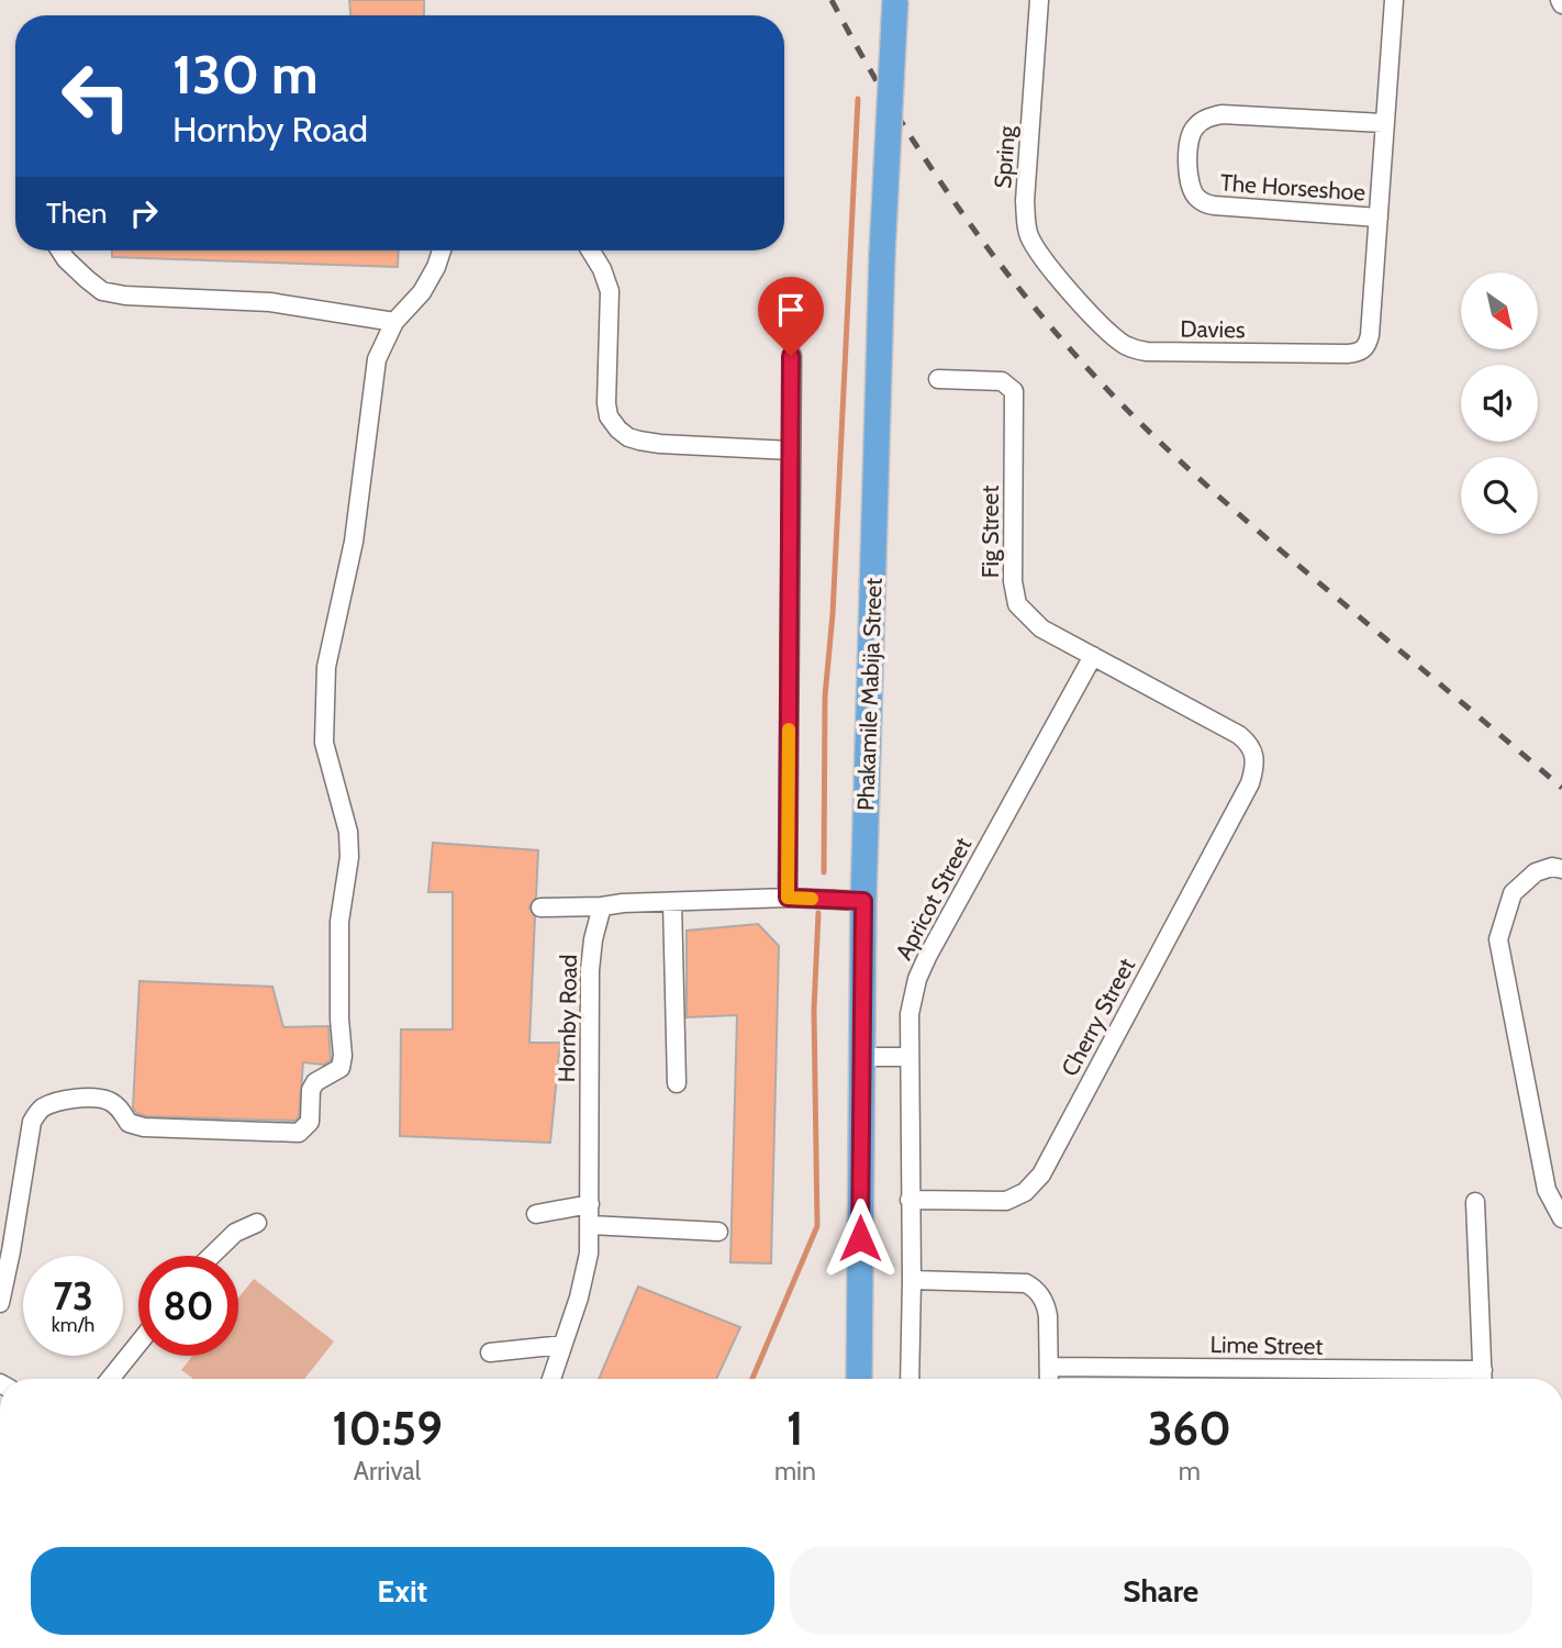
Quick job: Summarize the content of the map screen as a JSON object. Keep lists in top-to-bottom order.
{
  "streets": {
    "highway": ["Phakamile Mabija Street"],
    "street": [
      "Spring",
      "The Horseshoe",
      "Davies",
      "Fig Street",
      "Apricot Street",
      "Cherry Street",
      "Hornby Road",
      "Lime Street"
    ]
  },
  "crossings": [
    ["Spring", "Davies"],
    ["The Horseshoe", "Davies"],
    ["Fig Street", "Apricot Street"],
    ["Fig Street", "Cherry Street"],
    ["Apricot Street", "Cherry Street"]
  ],
  "north": "bottom right",
  "page": {
    "turn": ["130 m", "Hornby Road"],
    "then": "Then",
    "speed": "73 km/h",
    "limit": "80",
    "eta": [
      "10:59",
      "Arrival",
      "1",
      "min",
      "360",
      "m"
    ],
    "buttons": ["Exit", "Share"]
  }
}
